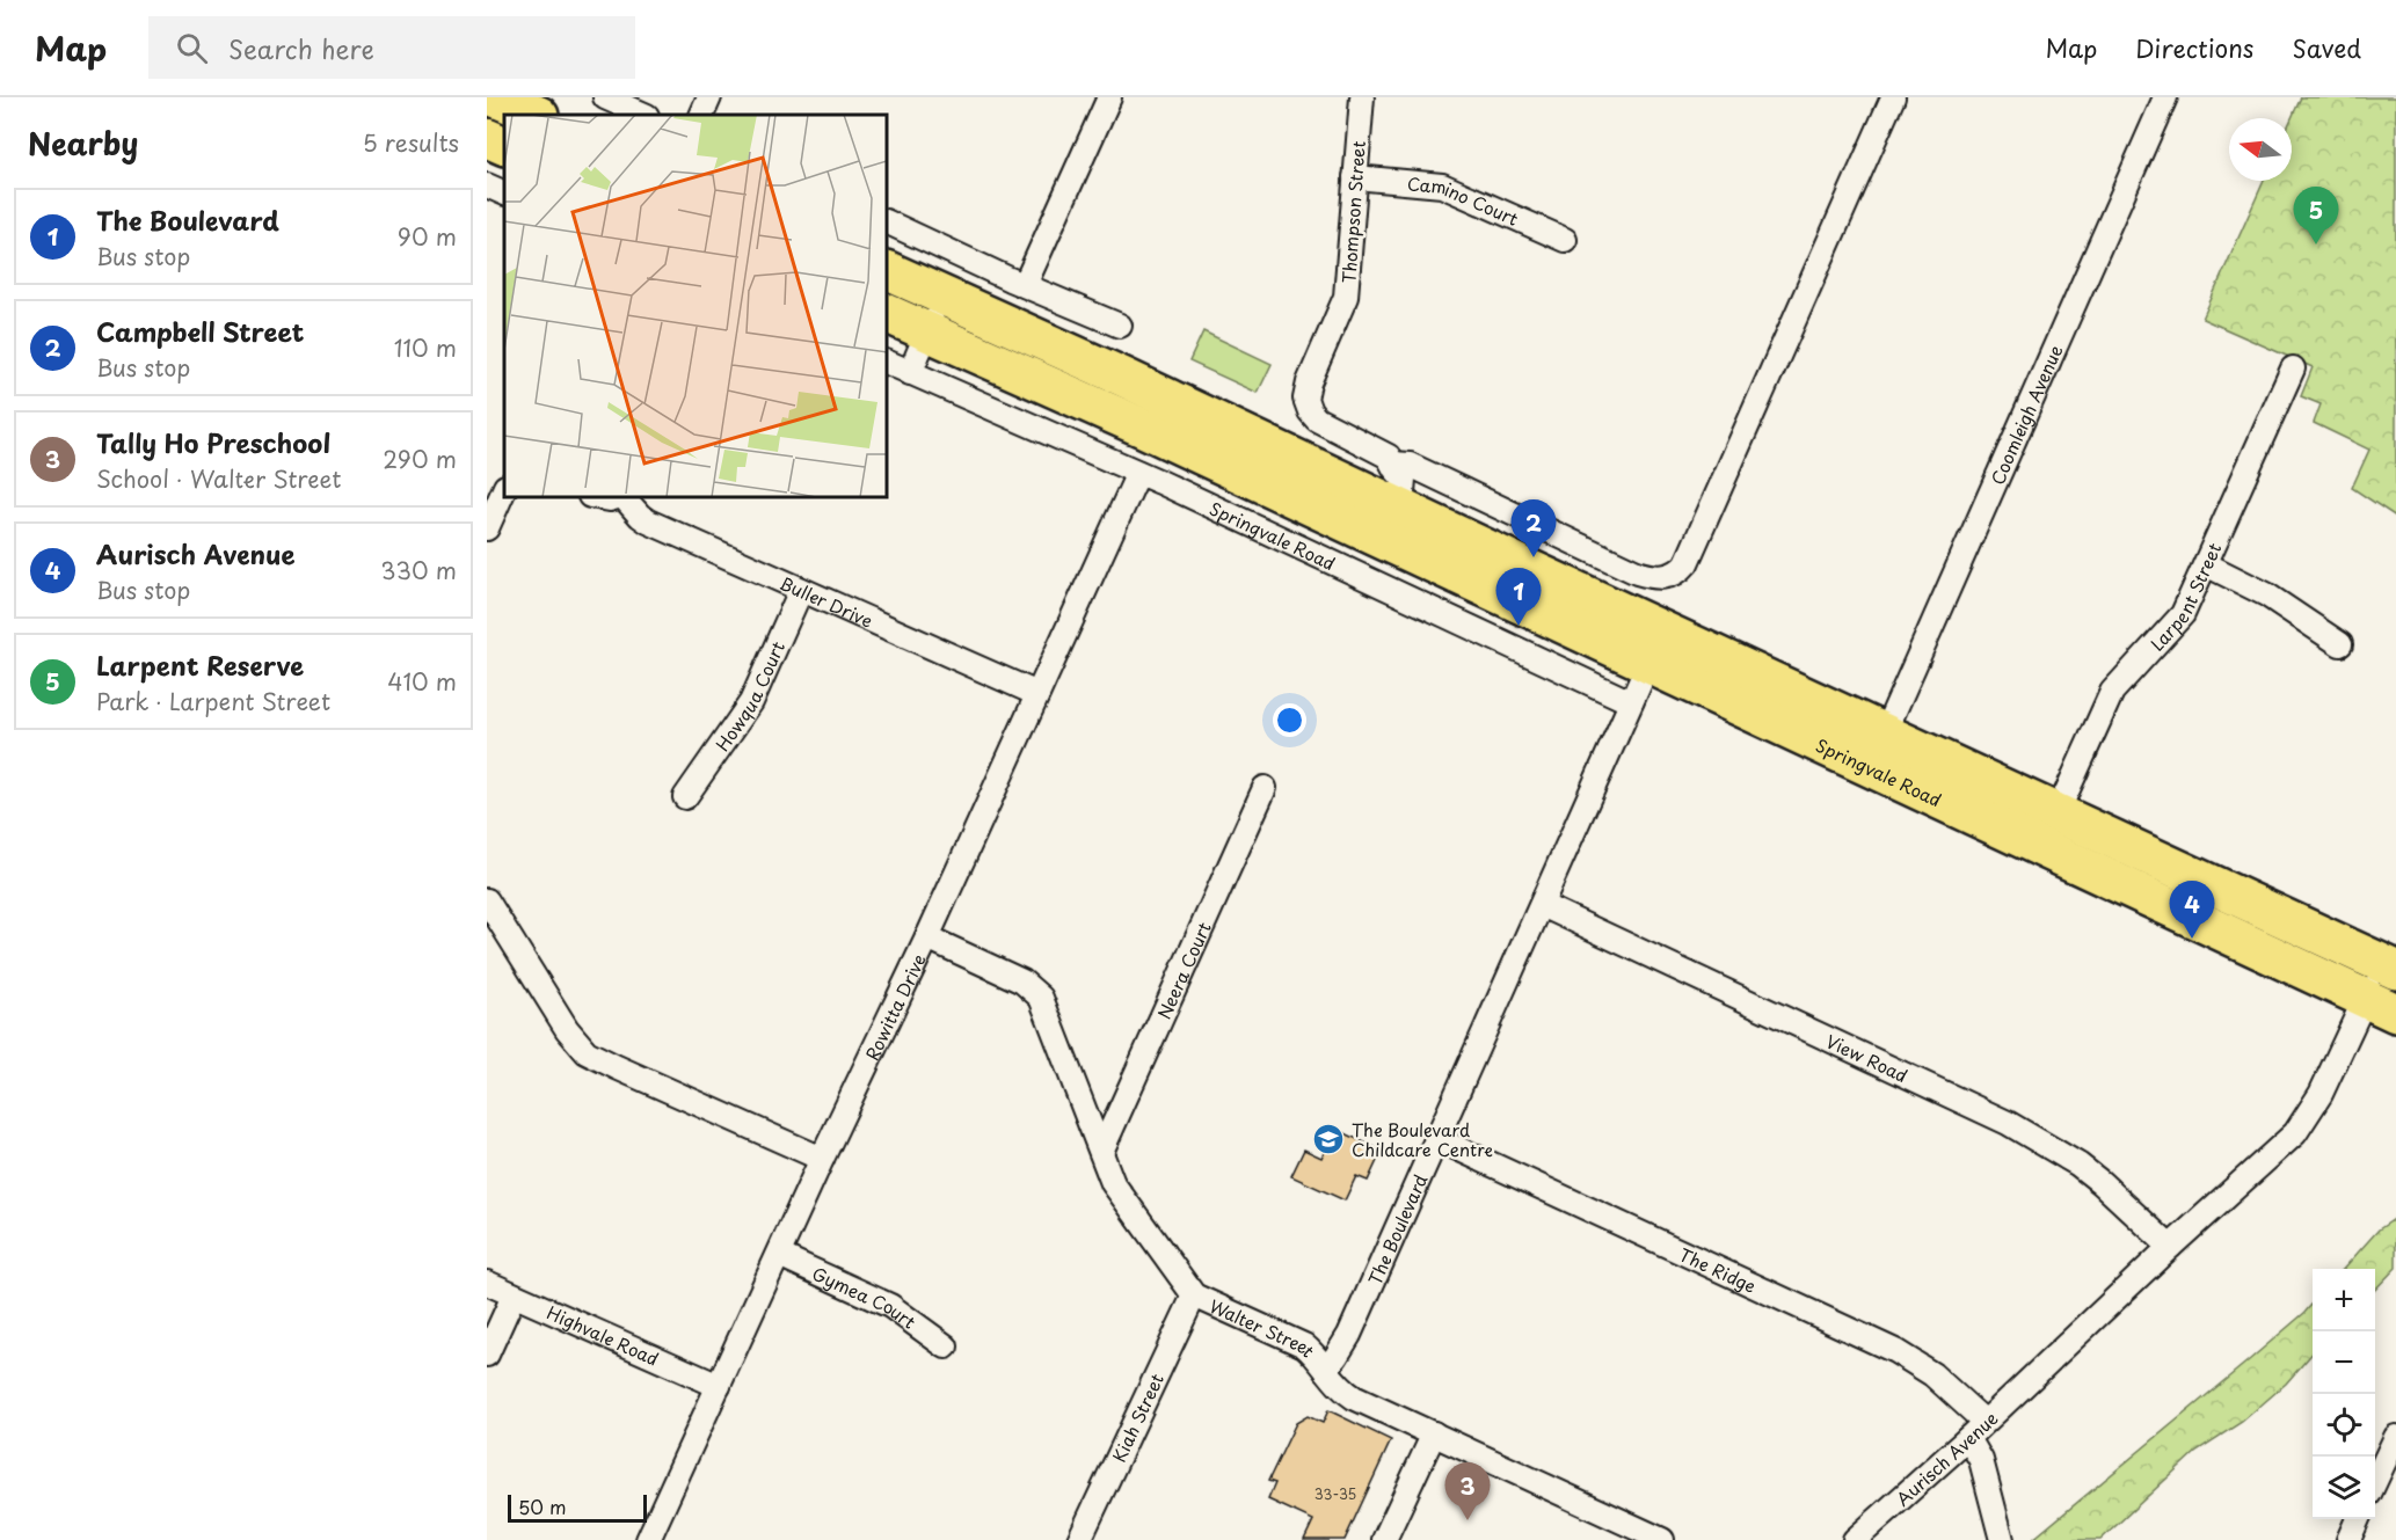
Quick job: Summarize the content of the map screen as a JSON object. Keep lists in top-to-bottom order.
{
  "streets": {
    "highway": ["Springvale Road"],
    "street": [
      "Camino Court",
      "Thompson Street",
      "Coomleigh Avenue",
      "Larpent Street",
      "Buller Drive",
      "Howqua Court",
      "Neera Court",
      "Rowitta Drive",
      "View Road",
      "The Boulevard",
      "The Ridge",
      "Gymea Court",
      "Walter Street",
      "Highvale Road",
      "Kiah Street",
      "Aurisch Avenue"
    ]
  },
  "crossings": [
    ["Camino Court", "Thompson Street"],
    ["Springvale Road", "Rowitta Drive"],
    ["Springvale Road", "The Boulevard"],
    ["Springvale Road", "Aurisch Avenue"],
    ["Buller Drive", "Howqua Court"],
    ["Buller Drive", "Rowitta Drive"],
    ["Neera Court", "Walter Street"],
    ["Rowitta Drive", "Gymea Court"],
    ["Rowitta Drive", "Walter Street"],
    ["Rowitta Drive", "Highvale Road"],
    ["View Road", "The Boulevard"],
    ["View Road", "Aurisch Avenue"],
    ["The Boulevard", "The Ridge"],
    ["The Boulevard", "Walter Street"],
    ["The Ridge", "Aurisch Avenue"],
    ["Walter Street", "Kiah Street"]
  ],
  "places": {
    "school or university": ["The Boulevard Childcare Centre"]
  },
  "house_numbers": ["33-35"],
  "scale_bar": "50 m",
  "north": "left",
  "page": {
    "header": "Map",
    "search": "Search here",
    "nav": ["Map", "Directions", "Saved"],
    "heading": ["Nearby", "5 results"],
    "pins": [
      "5",
      "2",
      "1",
      "4",
      "3"
    ],
    "list": [
      {
        "mark": "1",
        "name": "The Boulevard",
        "note": "Bus stop",
        "value": "90 m"
      },
      {
        "mark": "2",
        "name": "Campbell Street",
        "note": "Bus stop",
        "value": "110 m"
      },
      {
        "mark": "3",
        "name": "Tally Ho Preschool",
        "note": "School · Walter Street",
        "value": "290 m"
      },
      {
        "mark": "4",
        "name": "Aurisch Avenue",
        "note": "Bus stop",
        "value": "330 m"
      },
      {
        "mark": "5",
        "name": "Larpent Reserve",
        "note": "Park · Larpent Street",
        "value": "410 m"
      }
    ],
    "map_buttons": ["+", "−"],
    "scale": "50 m"
  }
}
